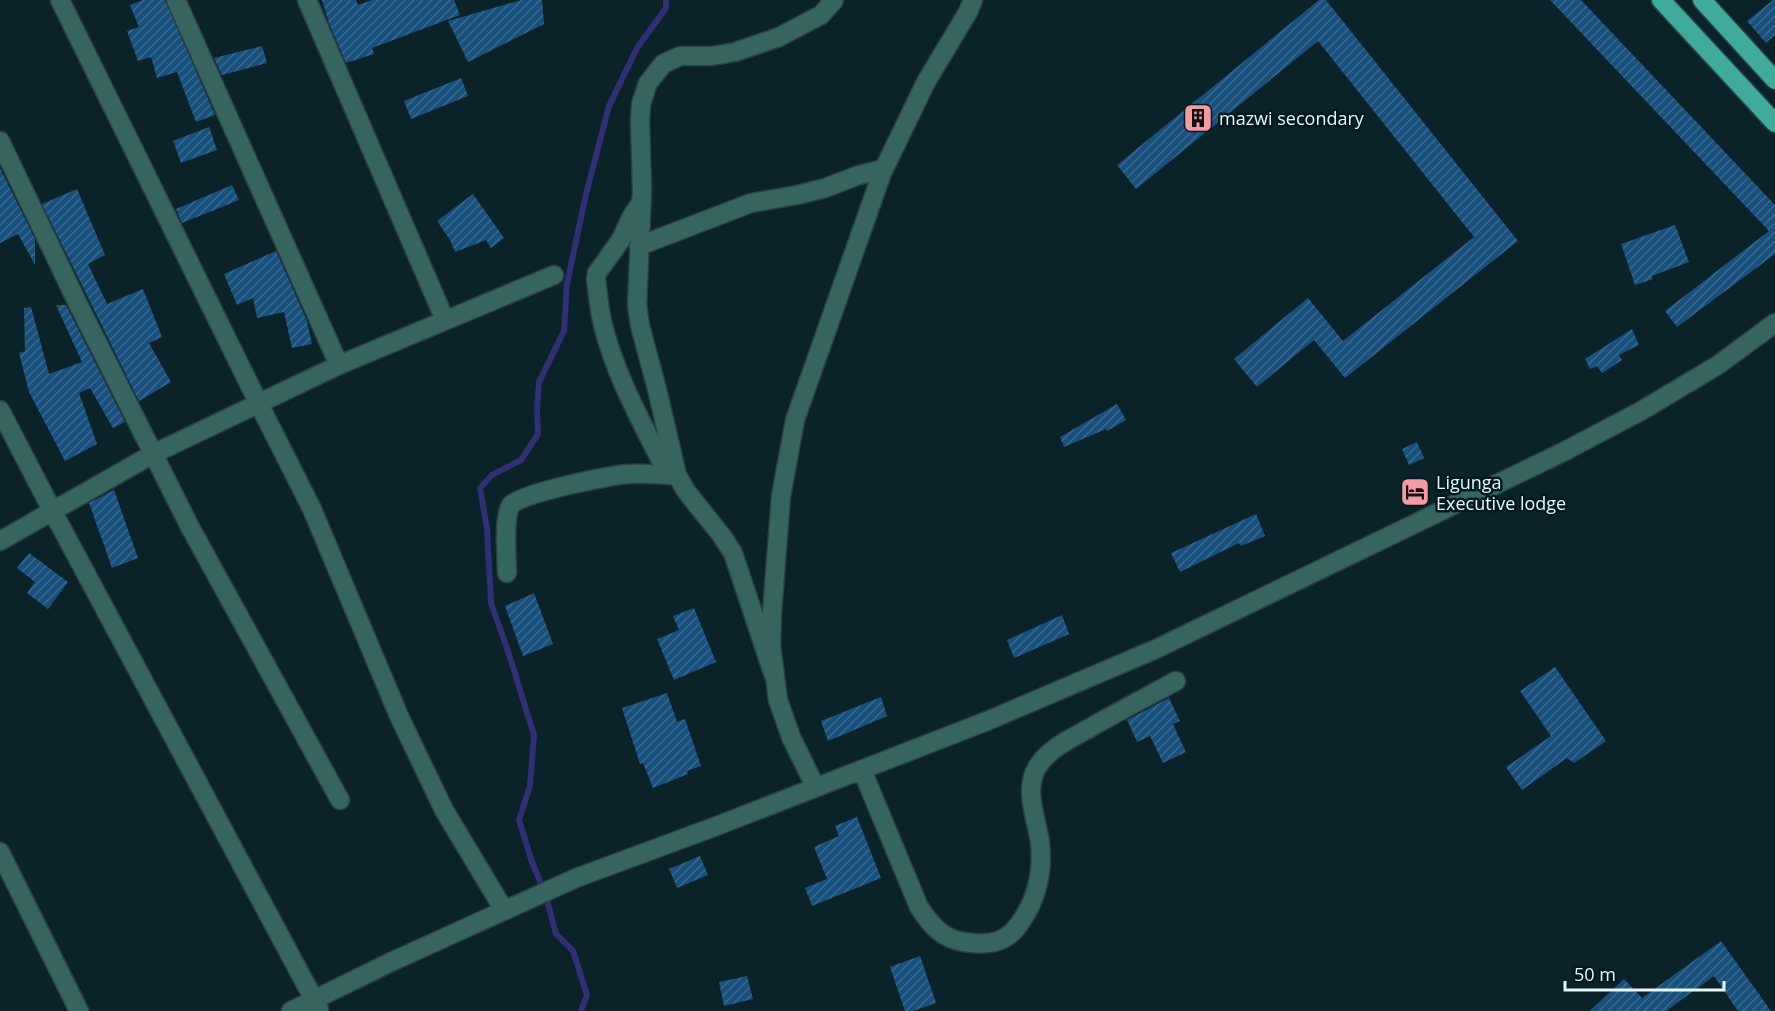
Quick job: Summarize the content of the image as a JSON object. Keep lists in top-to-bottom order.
{
  "places": {
    "building": ["mazwi secondary"],
    "hotel": ["Ligunga Executive lodge"]
  },
  "scale_bar": "50 m"
}
